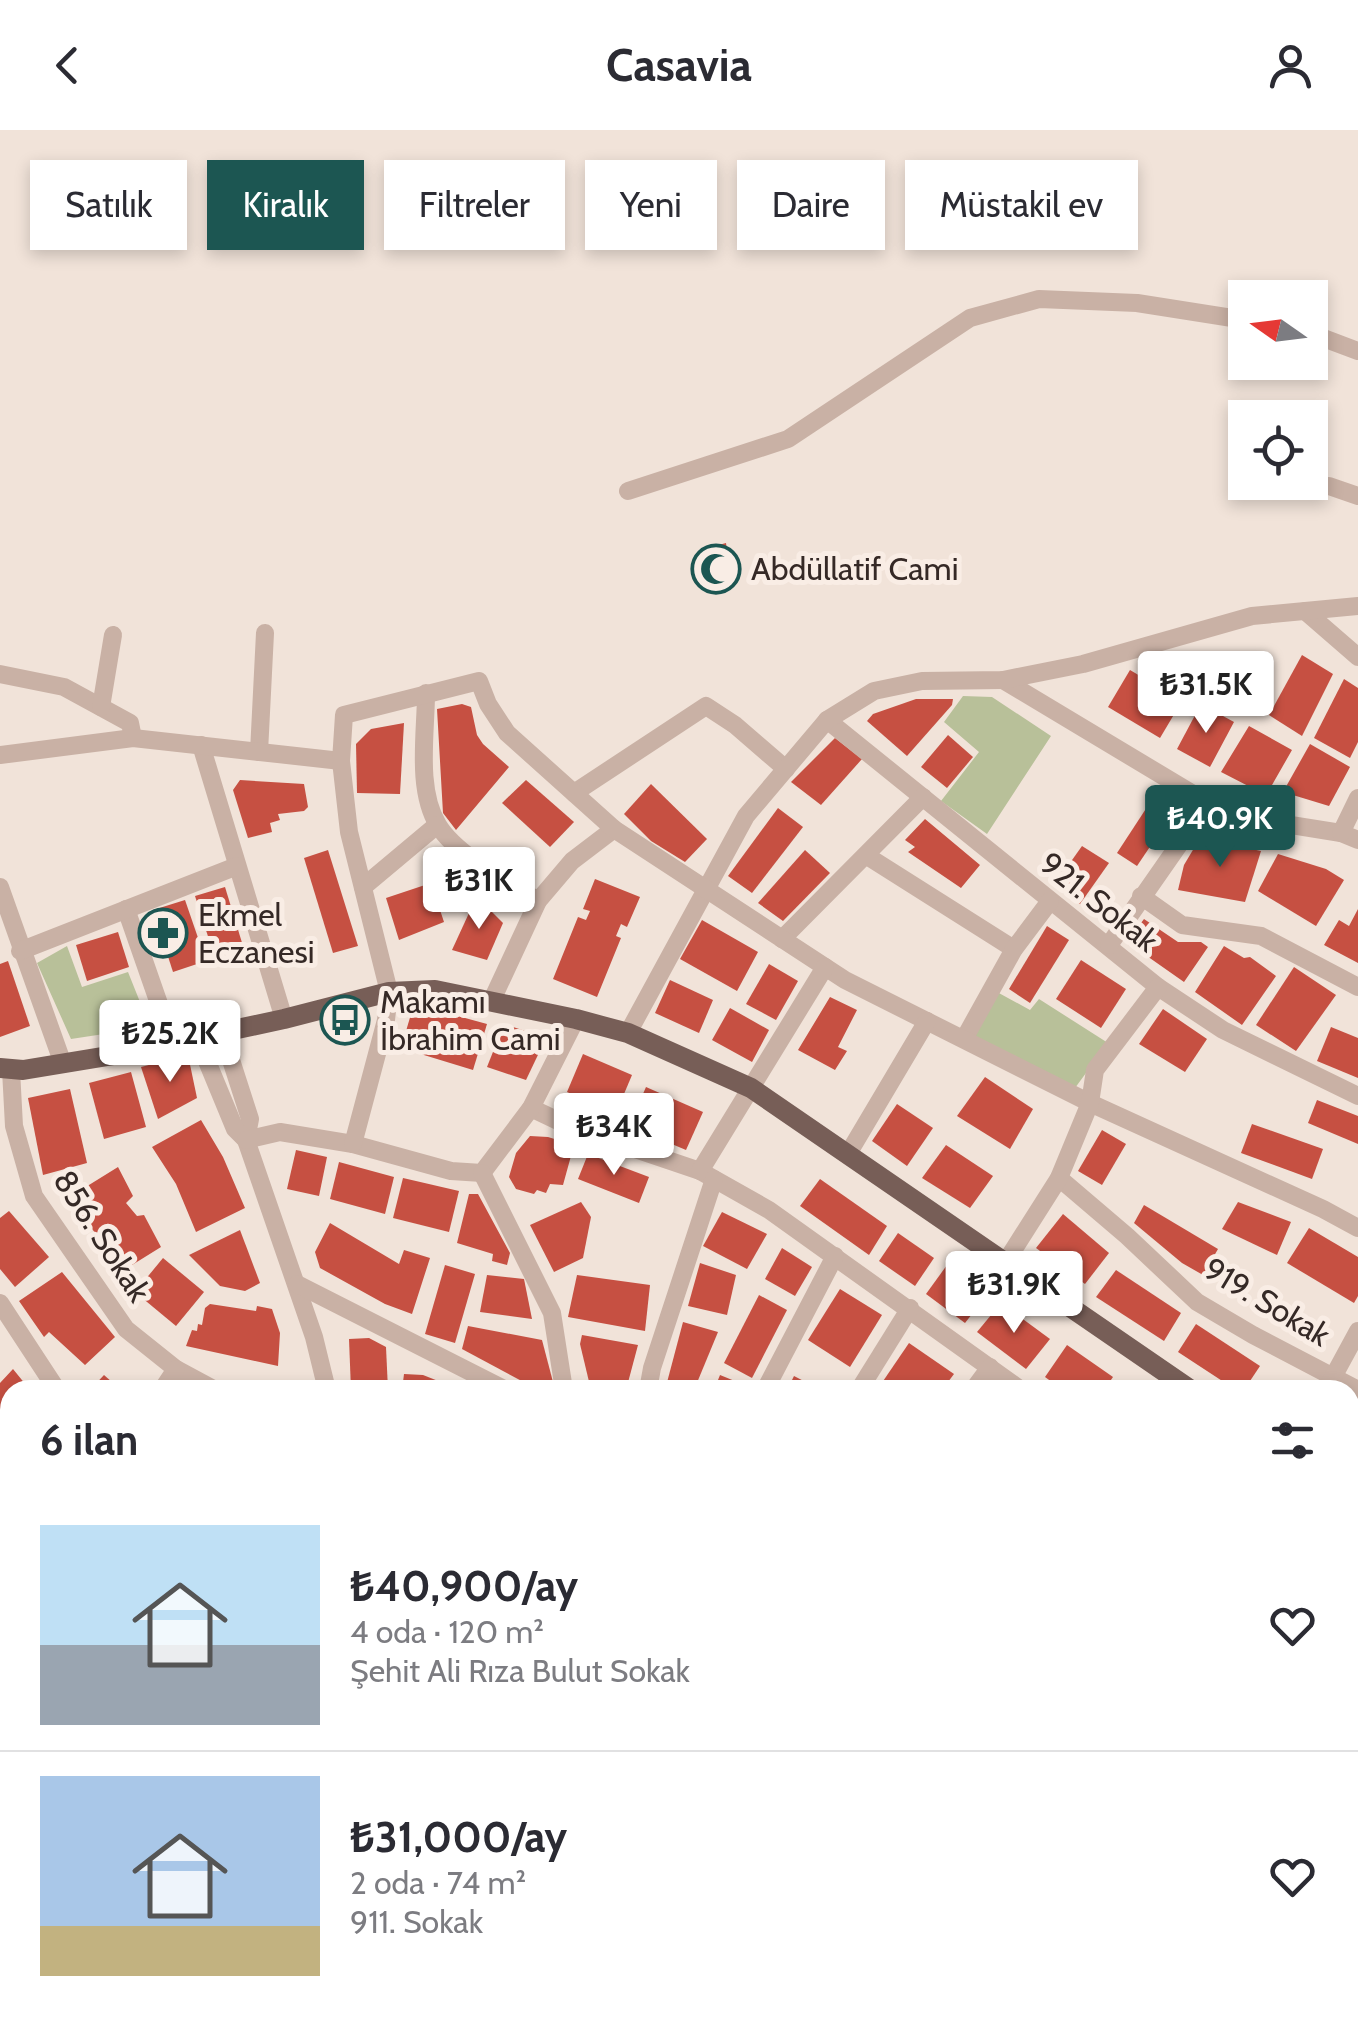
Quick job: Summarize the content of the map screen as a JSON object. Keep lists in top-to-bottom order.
{
  "streets": {
    "street": ["921. Sokak", "856. Sokak", "919. Sokak"]
  },
  "places": {
    "mosque": ["Abdüllatif Cami"],
    "pharmacy": ["Ekmel Eczanesi"],
    "bus stop": ["Makamı İbrahim Cami"]
  },
  "north": "left",
  "page": {
    "header": "Casavia",
    "chip": [
      "Satılık",
      "Kiralık",
      "Filtreler",
      "Yeni",
      "Daire",
      "Müstakil ev"
    ],
    "price": [
      "₺31.5K",
      "₺40.9K",
      "₺31K",
      "₺25.2K",
      "₺34K",
      "₺31.9K"
    ],
    "heading": "6 ilan",
    "list": [
      {
        "name": "₺40,900/ay",
        "note": "4 oda · 120 m² · Şehit Ali Rıza Bulut Sokak"
      },
      {
        "name": "₺31,000/ay",
        "note": "2 oda · 74 m² · 911. Sokak"
      }
    ]
  }
}
